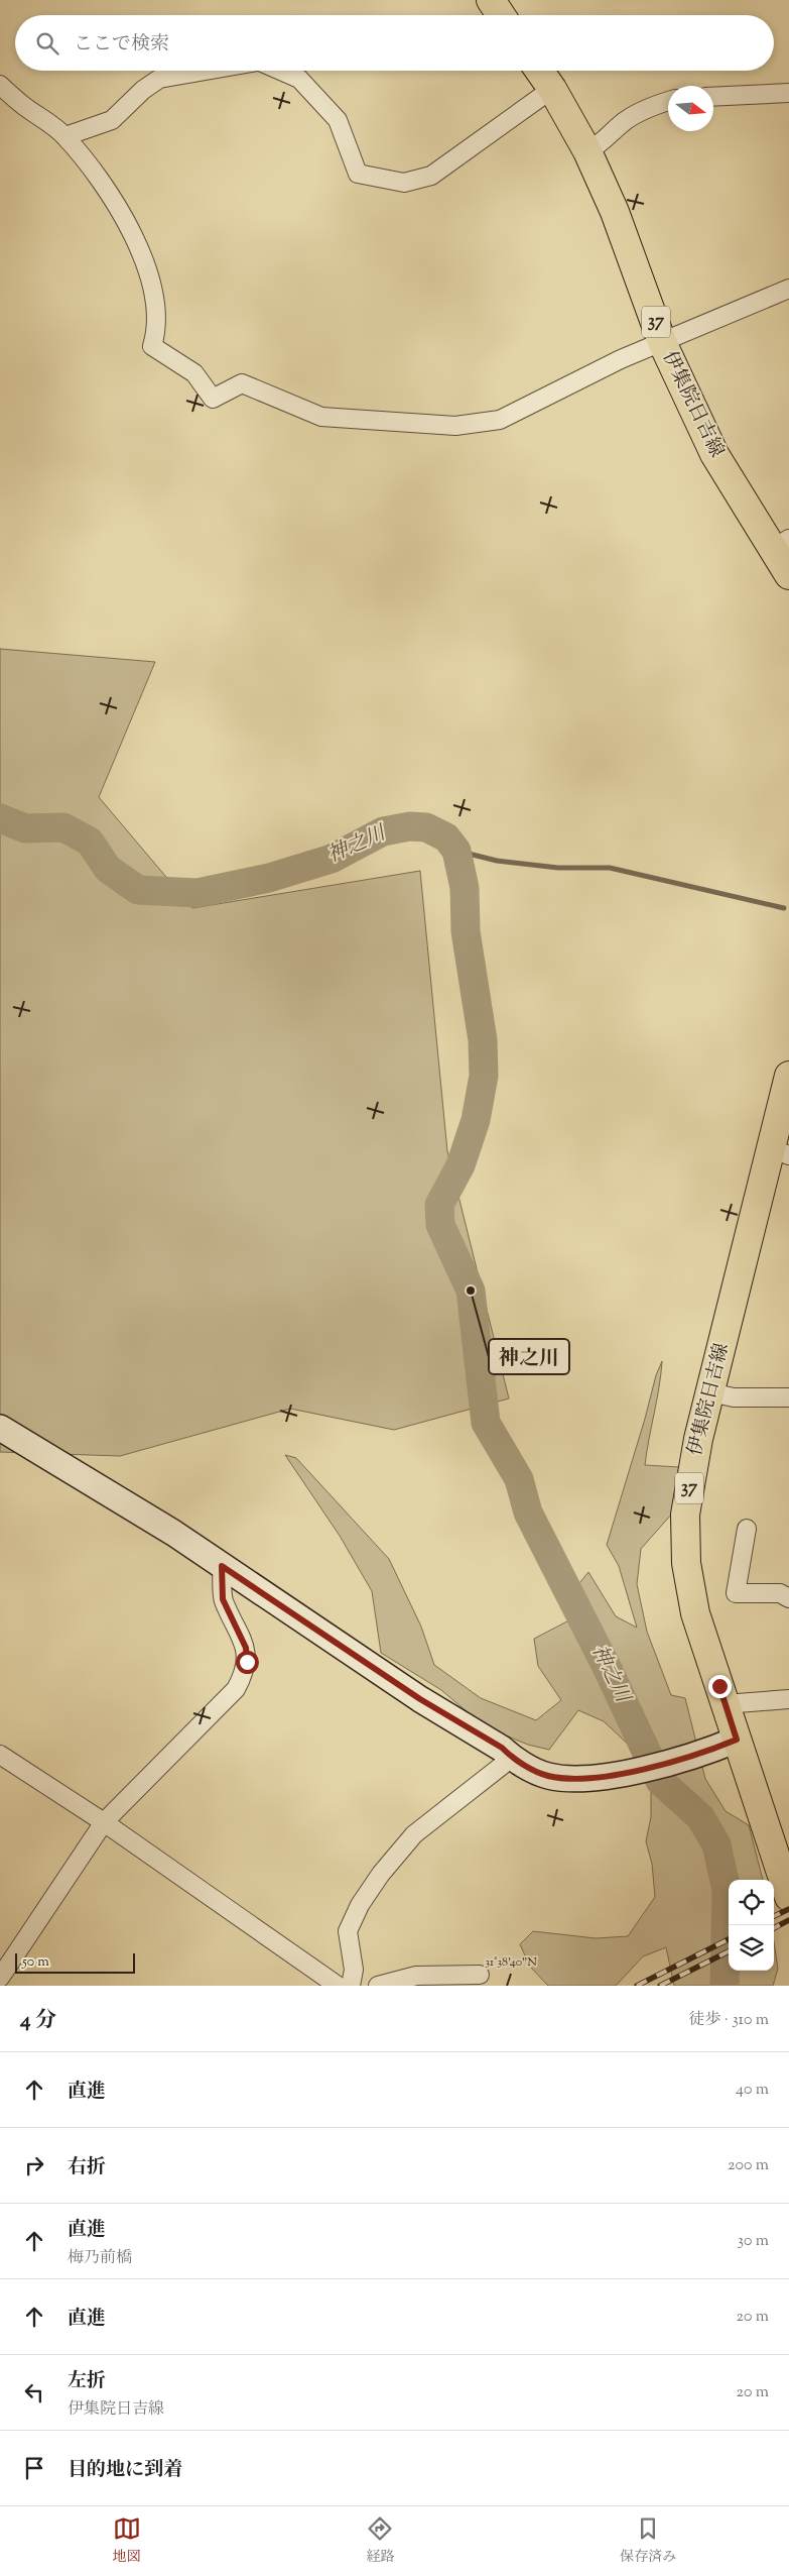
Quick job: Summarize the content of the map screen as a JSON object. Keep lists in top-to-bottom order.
{
  "streets": {
    "main road": ["37", "伊集院日吉線"]
  },
  "water": ["神之川"],
  "places": ["神之川"],
  "scale_bar": "50 m",
  "north": "right",
  "page": {
    "search": "ここで検索",
    "scale": "50 m",
    "heading": ["4 分", "徒歩 · 310 m"],
    "list": [
      ["直進", "40 m"],
      ["右折", "200 m"],
      ["直進", "梅乃前橋", "30 m"],
      ["直進", "20 m"],
      ["左折", "伊集院日吉線", "20 m"],
      "目的地に到着"
    ],
    "nav": ["地図", "経路", "保存済み"]
  },
  "coordinates": ["31°38'40\"N"]
}
